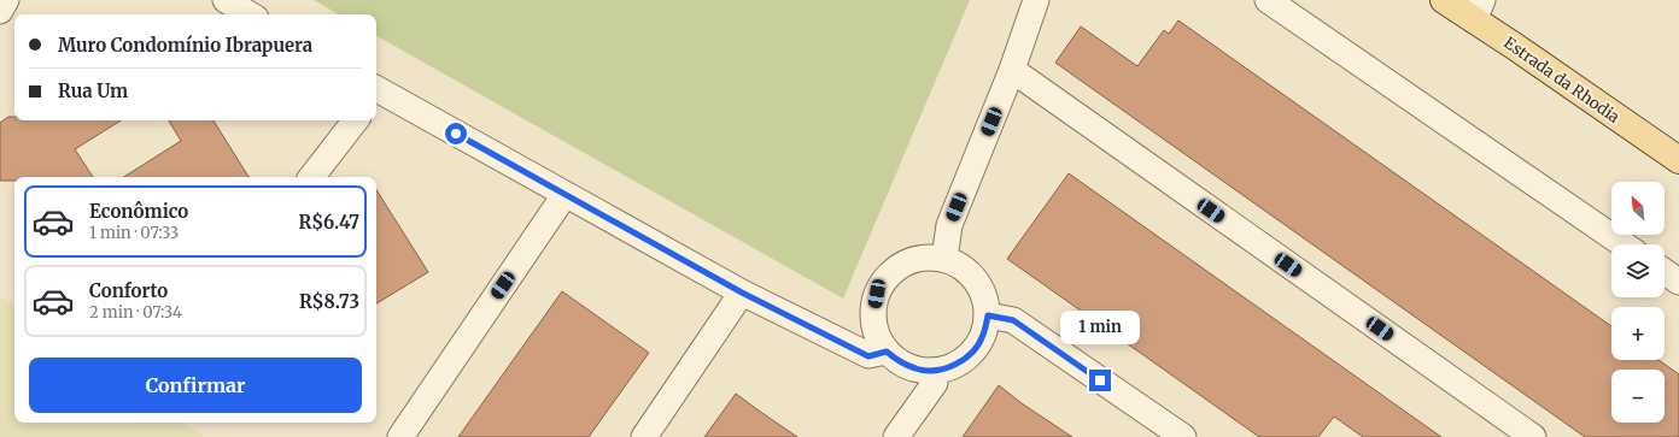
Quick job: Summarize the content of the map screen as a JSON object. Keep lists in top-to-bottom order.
{
  "streets": {
    "main road": ["Estrada da Rhodia"]
  },
  "north": "top left",
  "page": {
    "banner": ["Muro Condomínio Ibrapuera", "Rua Um"],
    "map_buttons": ["+", "−"],
    "list": [
      {
        "name": "Econômico",
        "note": "1 min · 07:33",
        "value": "R$6.47"
      },
      {
        "name": "Conforto",
        "note": "2 min · 07:34",
        "value": "R$8.73"
      }
    ],
    "bubble": "1 min",
    "buttons": "Confirmar"
  }
}
